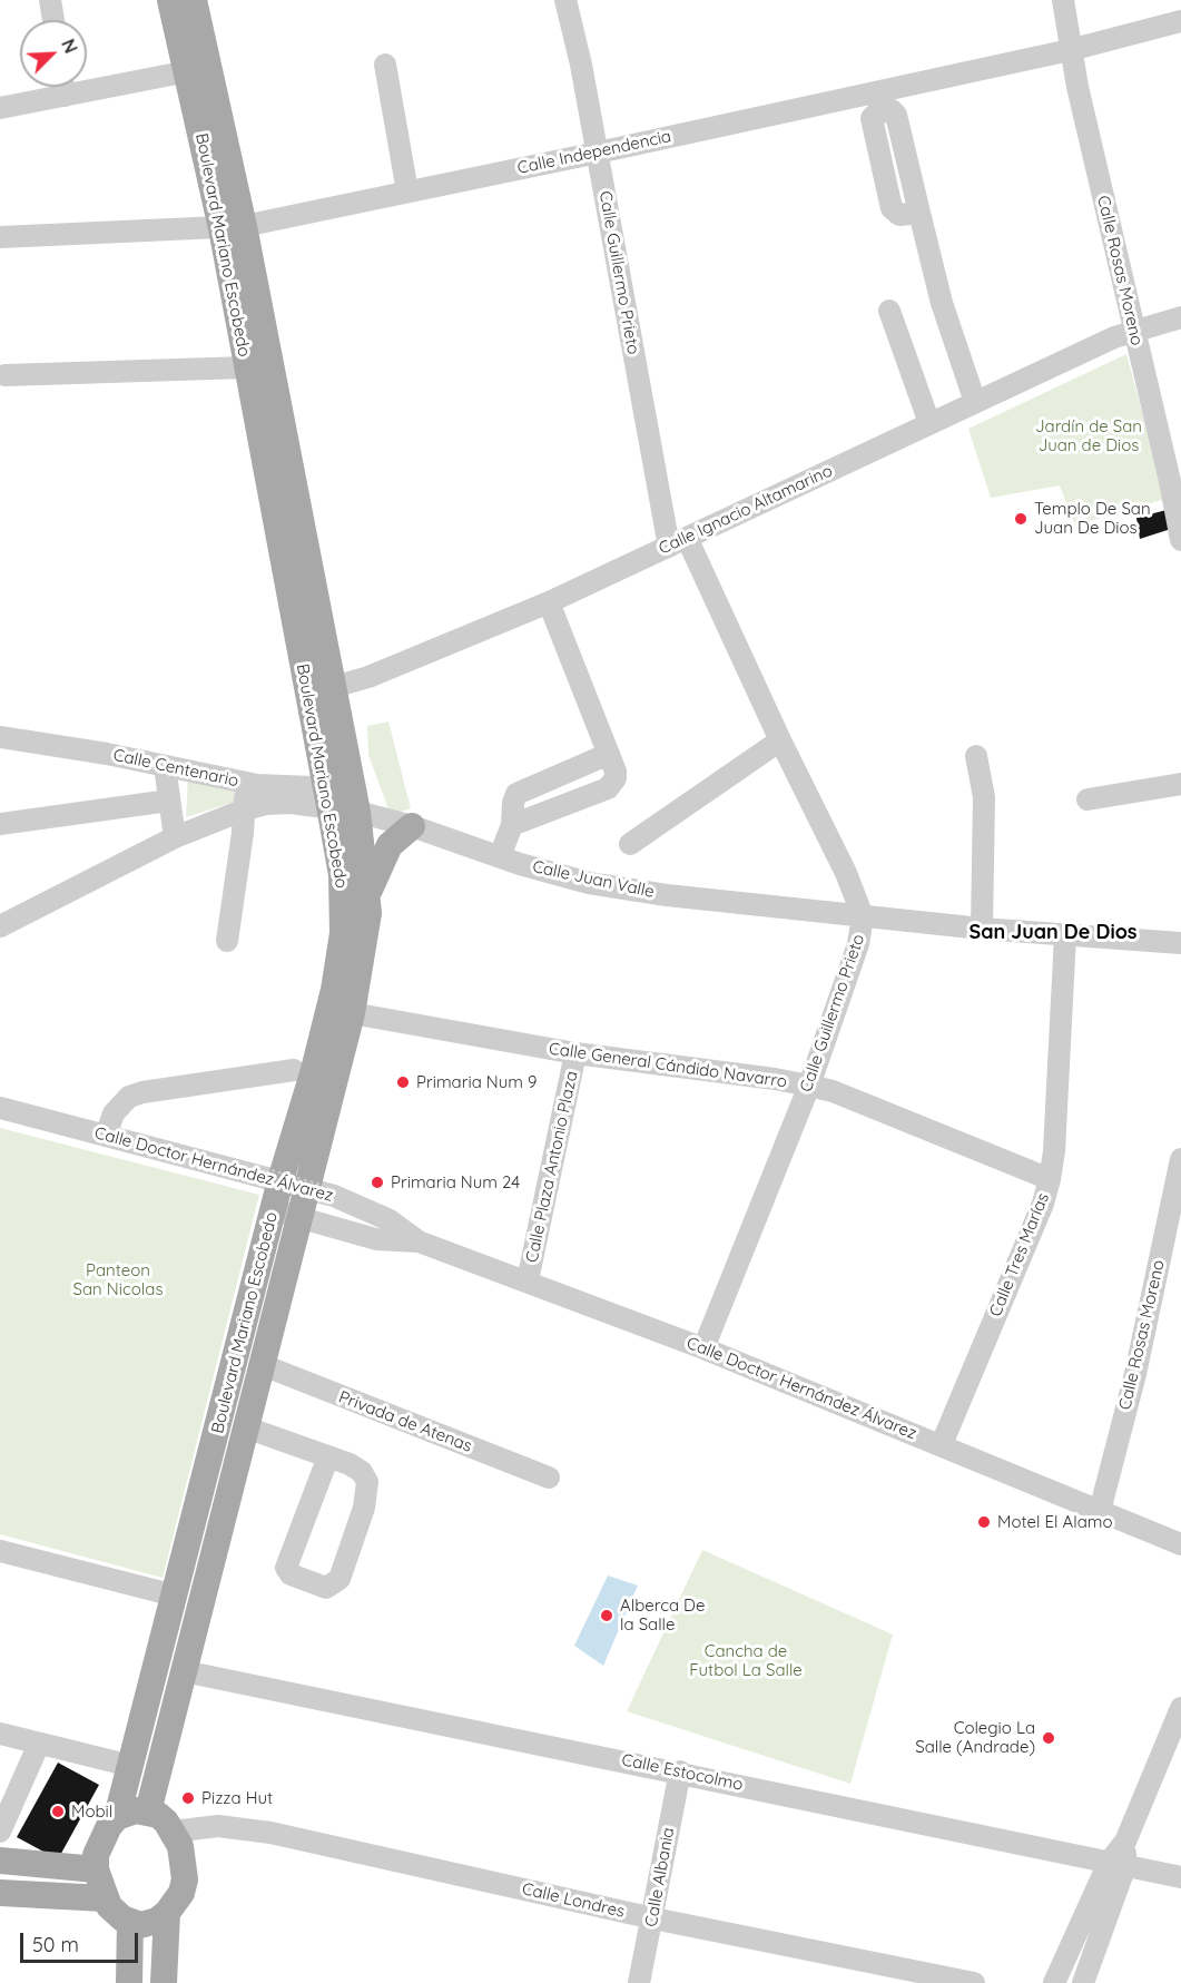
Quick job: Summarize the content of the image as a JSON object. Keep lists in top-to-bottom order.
{
  "streets": {
    "main road": ["Boulevard Mariano Escobedo"],
    "street": [
      "Calle Independencia",
      "Calle Rosas Moreno",
      "Calle Guillermo Prieto",
      "Calle Ignacio Altamarino",
      "Calle Centenario",
      "Calle Juan Valle",
      "Calle General Cándido Navarro",
      "Calle Doctor Hernández Álvarez",
      "Calle Plaza Antonio Plaza",
      "Calle Tres Marías",
      "Privada de Atenas",
      "Calle Estocolmo",
      "Calle Albania",
      "Calle Londres"
    ]
  },
  "crossings": [
    ["Calle Independencia", "Boulevard Mariano Escobedo"],
    ["Calle Independencia", "Calle Rosas Moreno"],
    ["Calle Independencia", "Calle Guillermo Prieto"],
    ["Boulevard Mariano Escobedo", "Calle Ignacio Altamarino"],
    ["Boulevard Mariano Escobedo", "Calle Centenario"],
    ["Boulevard Mariano Escobedo", "Calle Juan Valle"],
    ["Boulevard Mariano Escobedo", "Calle General Cándido Navarro"],
    ["Boulevard Mariano Escobedo", "Calle Doctor Hernández Álvarez"],
    ["Boulevard Mariano Escobedo", "Privada de Atenas"],
    ["Boulevard Mariano Escobedo", "Calle Estocolmo"],
    ["Boulevard Mariano Escobedo", "Calle Londres"],
    ["Calle Rosas Moreno", "Calle Ignacio Altamarino"],
    ["Calle Rosas Moreno", "Calle Doctor Hernández Álvarez"],
    ["Calle Guillermo Prieto", "Calle Ignacio Altamarino"],
    ["Calle Guillermo Prieto", "Calle Juan Valle"],
    ["Calle Guillermo Prieto", "Calle General Cándido Navarro"],
    ["Calle Guillermo Prieto", "Calle Doctor Hernández Álvarez"],
    ["Calle Centenario", "Calle Juan Valle"],
    ["Calle Juan Valle", "Calle Tres Marías"],
    ["Calle General Cándido Navarro", "Calle Plaza Antonio Plaza"],
    ["Calle General Cándido Navarro", "Calle Tres Marías"],
    ["Calle Doctor Hernández Álvarez", "Calle Plaza Antonio Plaza"],
    ["Calle Doctor Hernández Álvarez", "Calle Tres Marías"],
    ["Calle Estocolmo", "Calle Albania"],
    ["Calle Albania", "Calle Londres"]
  ],
  "districts": ["San Juan De Dios"],
  "parks": ["Jardín de San Juan de Dios", "Panteon San Nicolas", "Cancha de Futbol La Salle"],
  "places": [
    "Templo De San Juan De Dios",
    "Primaria Num 9",
    "Primaria Num 24",
    "Motel El Alamo",
    "Alberca De la Salle",
    "Colegio La Salle (Andrade)",
    "Pizza Hut",
    "Mobil"
  ],
  "scale_bar": "50 m",
  "north": "top right"
}
